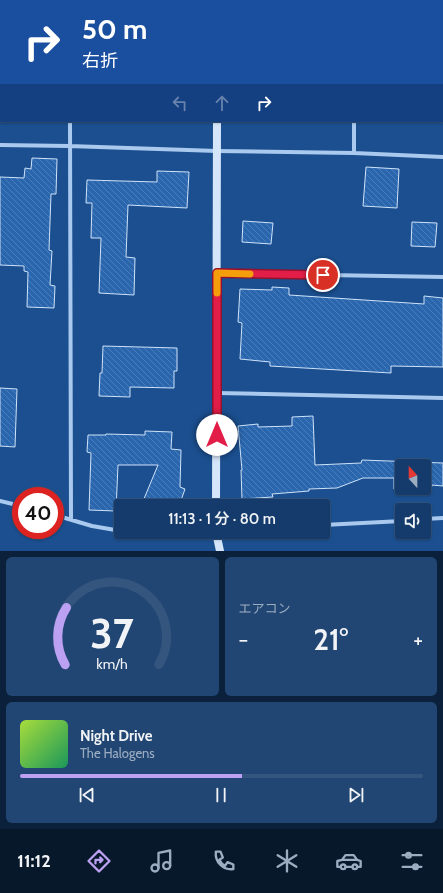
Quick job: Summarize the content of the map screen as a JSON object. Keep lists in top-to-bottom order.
{
  "north": "top",
  "page": {
    "turn": ["50 m", "右折"],
    "limit": "40",
    "trip": "11:13 · 1 分 · 80 m",
    "tile": "エアコン",
    "heat": ["−", "21°", "+"],
    "song": ["Night Drive", "The Halogens"],
    "tabs": "11:12",
    "gauge": ["37", "km/h"]
  }
}
